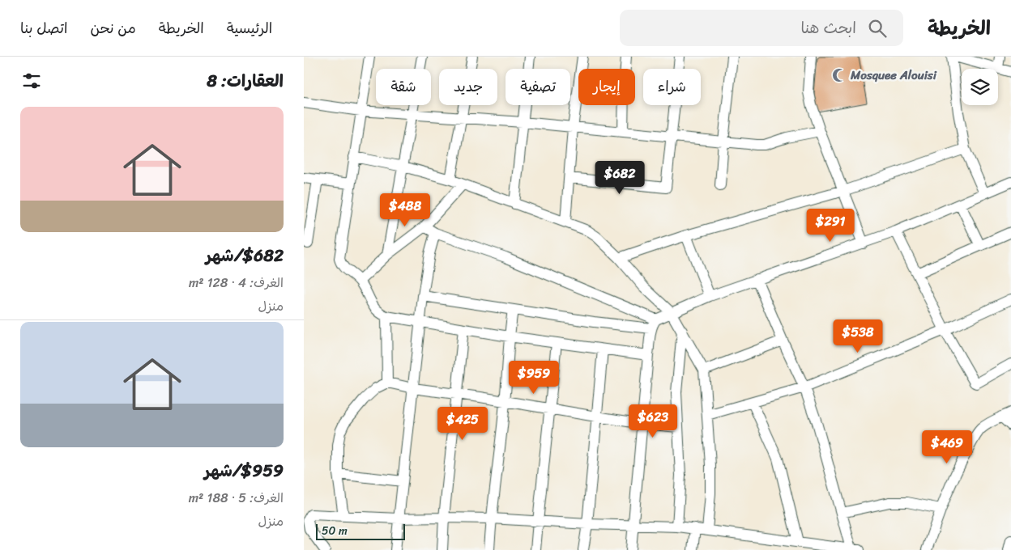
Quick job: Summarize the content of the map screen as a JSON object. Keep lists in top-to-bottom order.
{
  "places": {
    "mosque": ["Mosquee Alouisi"]
  },
  "scale_bar": "50 m",
  "page": {
    "header": "الخريطة",
    "search": "ابحث هنا",
    "nav": [
      "الرئيسية",
      "الخريطة",
      "من نحن",
      "اتصل بنا"
    ],
    "heading": "العقارات: 8",
    "chip": [
      "شراء",
      "إيجار",
      "تصفية",
      "جديد",
      "شقة"
    ],
    "list": [
      {
        "name": "$682/شهر",
        "note": "الغرف: 4 · 128 m² · منزل"
      },
      {
        "name": "$959/شهر",
        "note": "الغرف: 5 · 188 m² · منزل"
      }
    ],
    "price": [
      "$682",
      "$488",
      "$291",
      "$538",
      "$959",
      "$623",
      "$425",
      "$469"
    ],
    "scale": "50 m"
  }
}
